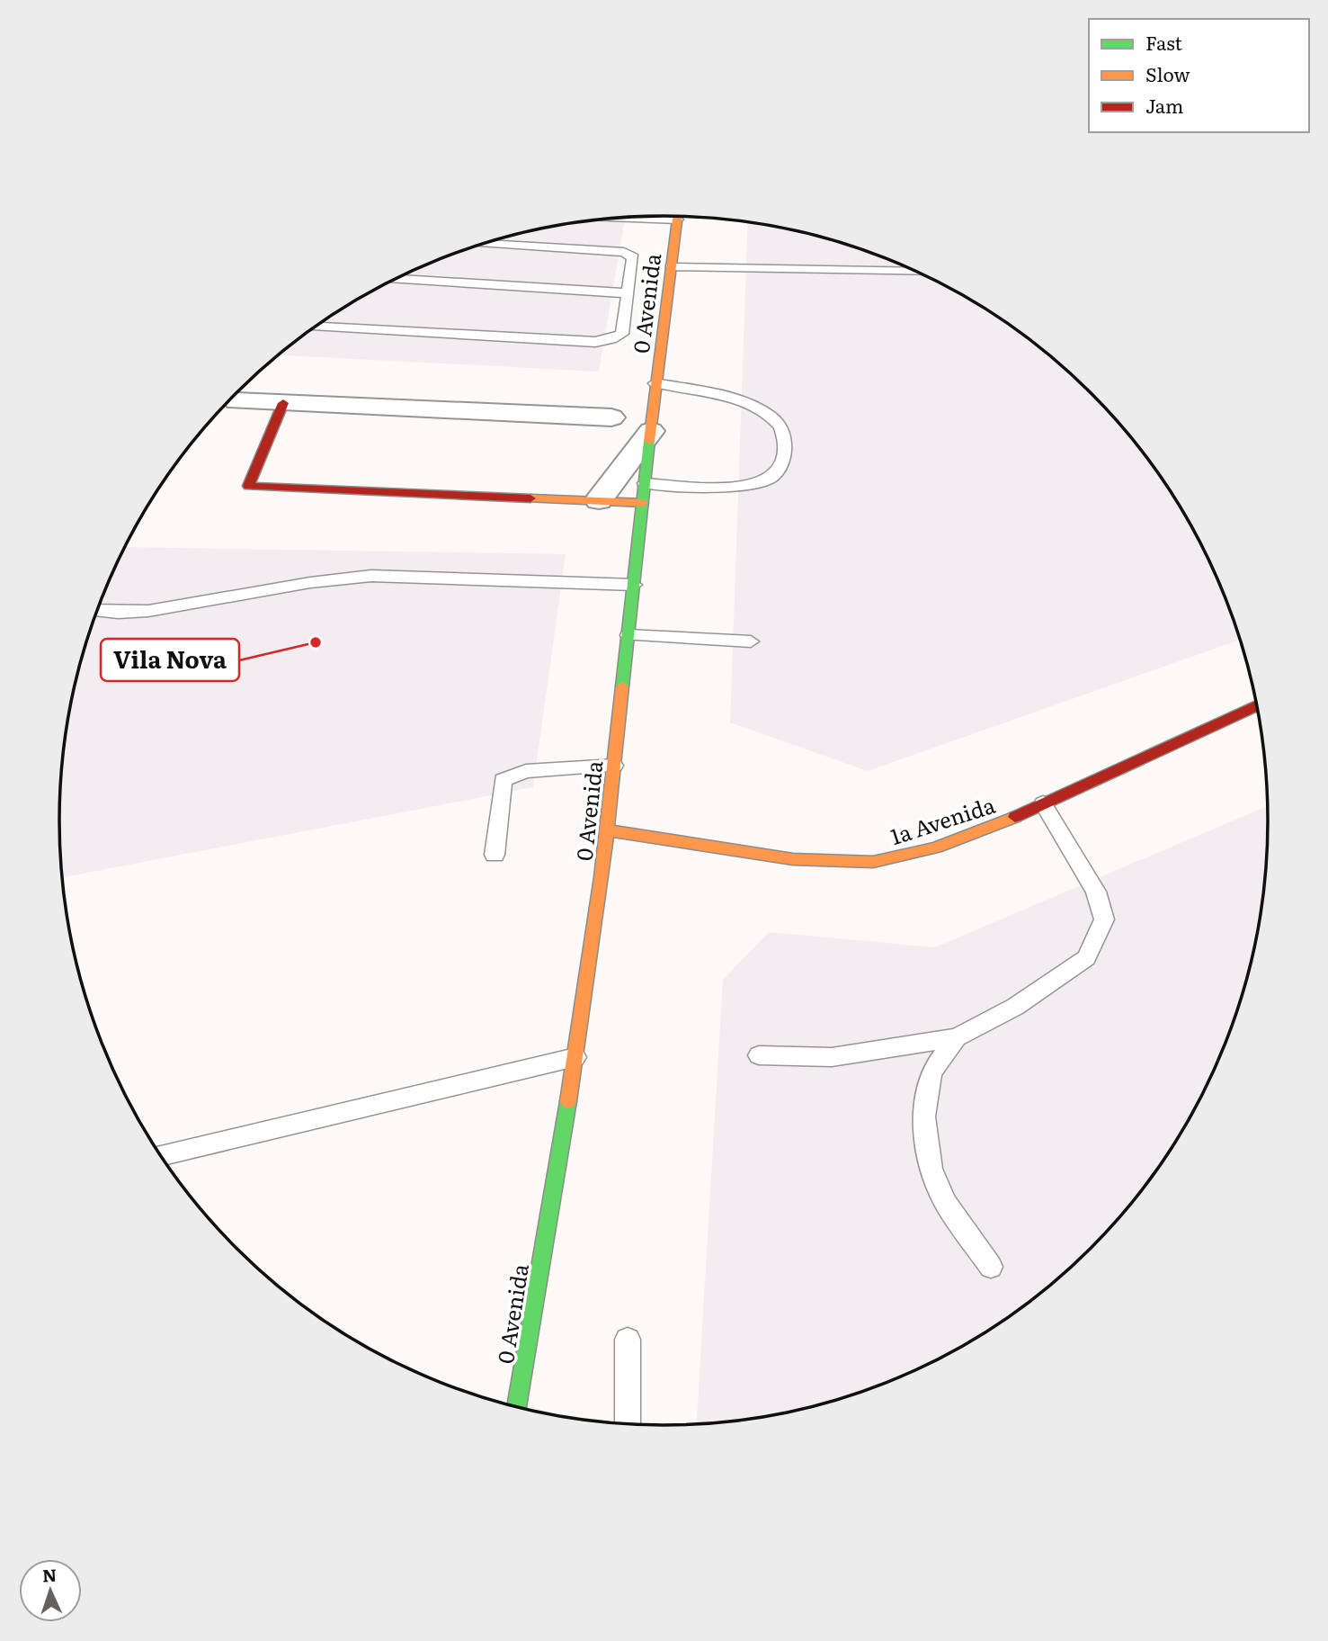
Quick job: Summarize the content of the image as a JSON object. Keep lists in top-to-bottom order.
{
  "streets": {
    "street": ["0 Avenida", "1a Avenida"]
  },
  "crossings": [
    ["0 Avenida", "1a Avenida"]
  ],
  "places": ["Vila Nova"],
  "legend": ["Fast", "Slow", "Jam"],
  "north": "top"
}
